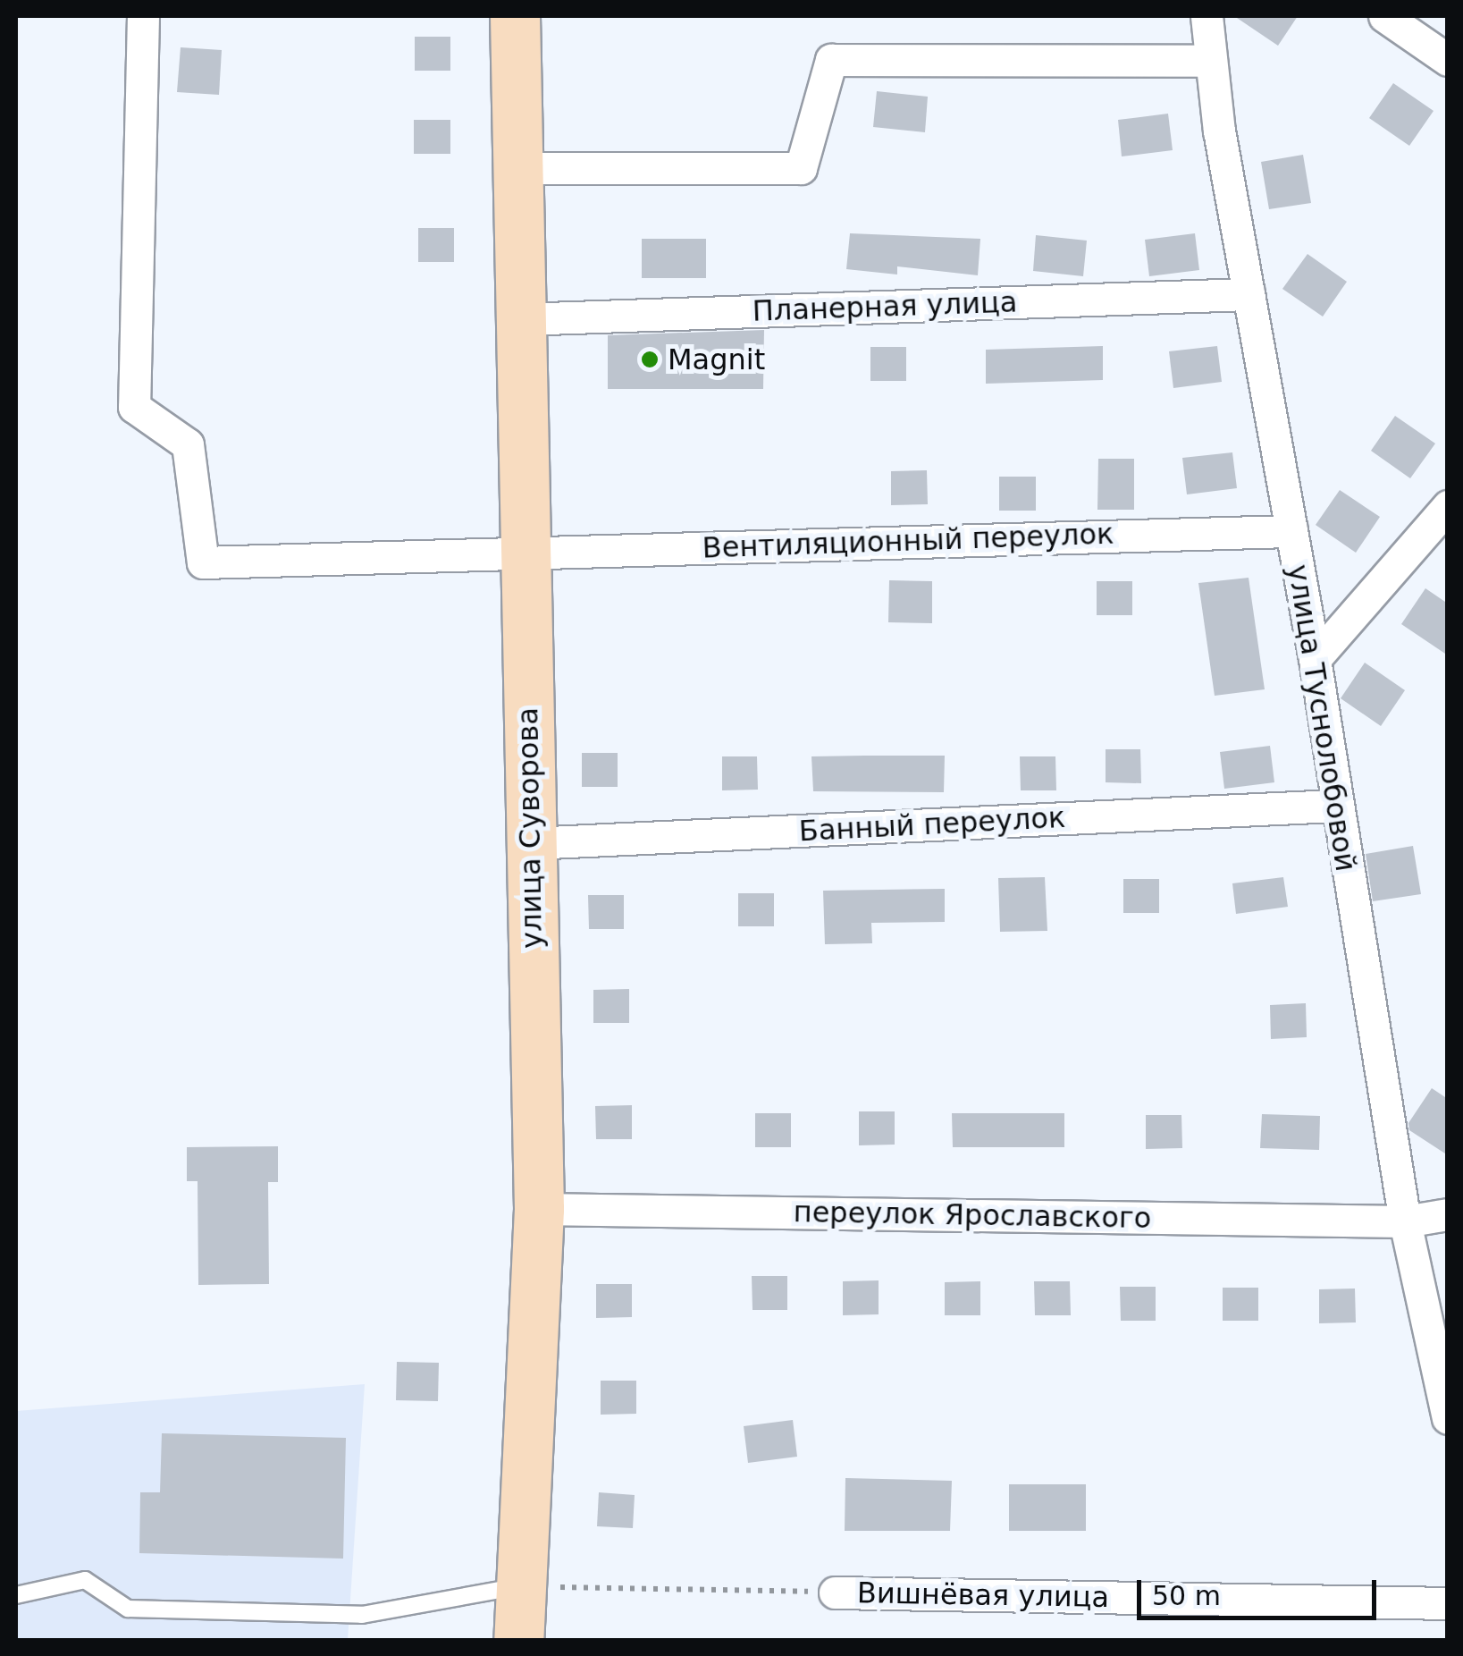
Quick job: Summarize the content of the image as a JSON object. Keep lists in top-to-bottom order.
{
  "streets": {
    "main road": ["улица Суворова"],
    "street": [
      "Планерная улица",
      "Вентиляционный переулок",
      "улица Туснолобовой",
      "Банный переулок",
      "переулок Ярославского",
      "Вишнёвая улица"
    ]
  },
  "crossings": [
    ["Планерная улица", "улица Туснолобовой"],
    ["Планерная улица", "улица Суворова"],
    ["Вентиляционный переулок", "улица Туснолобовой"],
    ["Вентиляционный переулок", "улица Суворова"],
    ["улица Туснолобовой", "Банный переулок"],
    ["улица Туснолобовой", "переулок Ярославского"],
    ["Банный переулок", "улица Суворова"],
    ["улица Суворова", "переулок Ярославского"],
    ["улица Суворова", "Вишнёвая улица"]
  ],
  "places": ["Magnit"],
  "scale_bar": "50 m"
}
